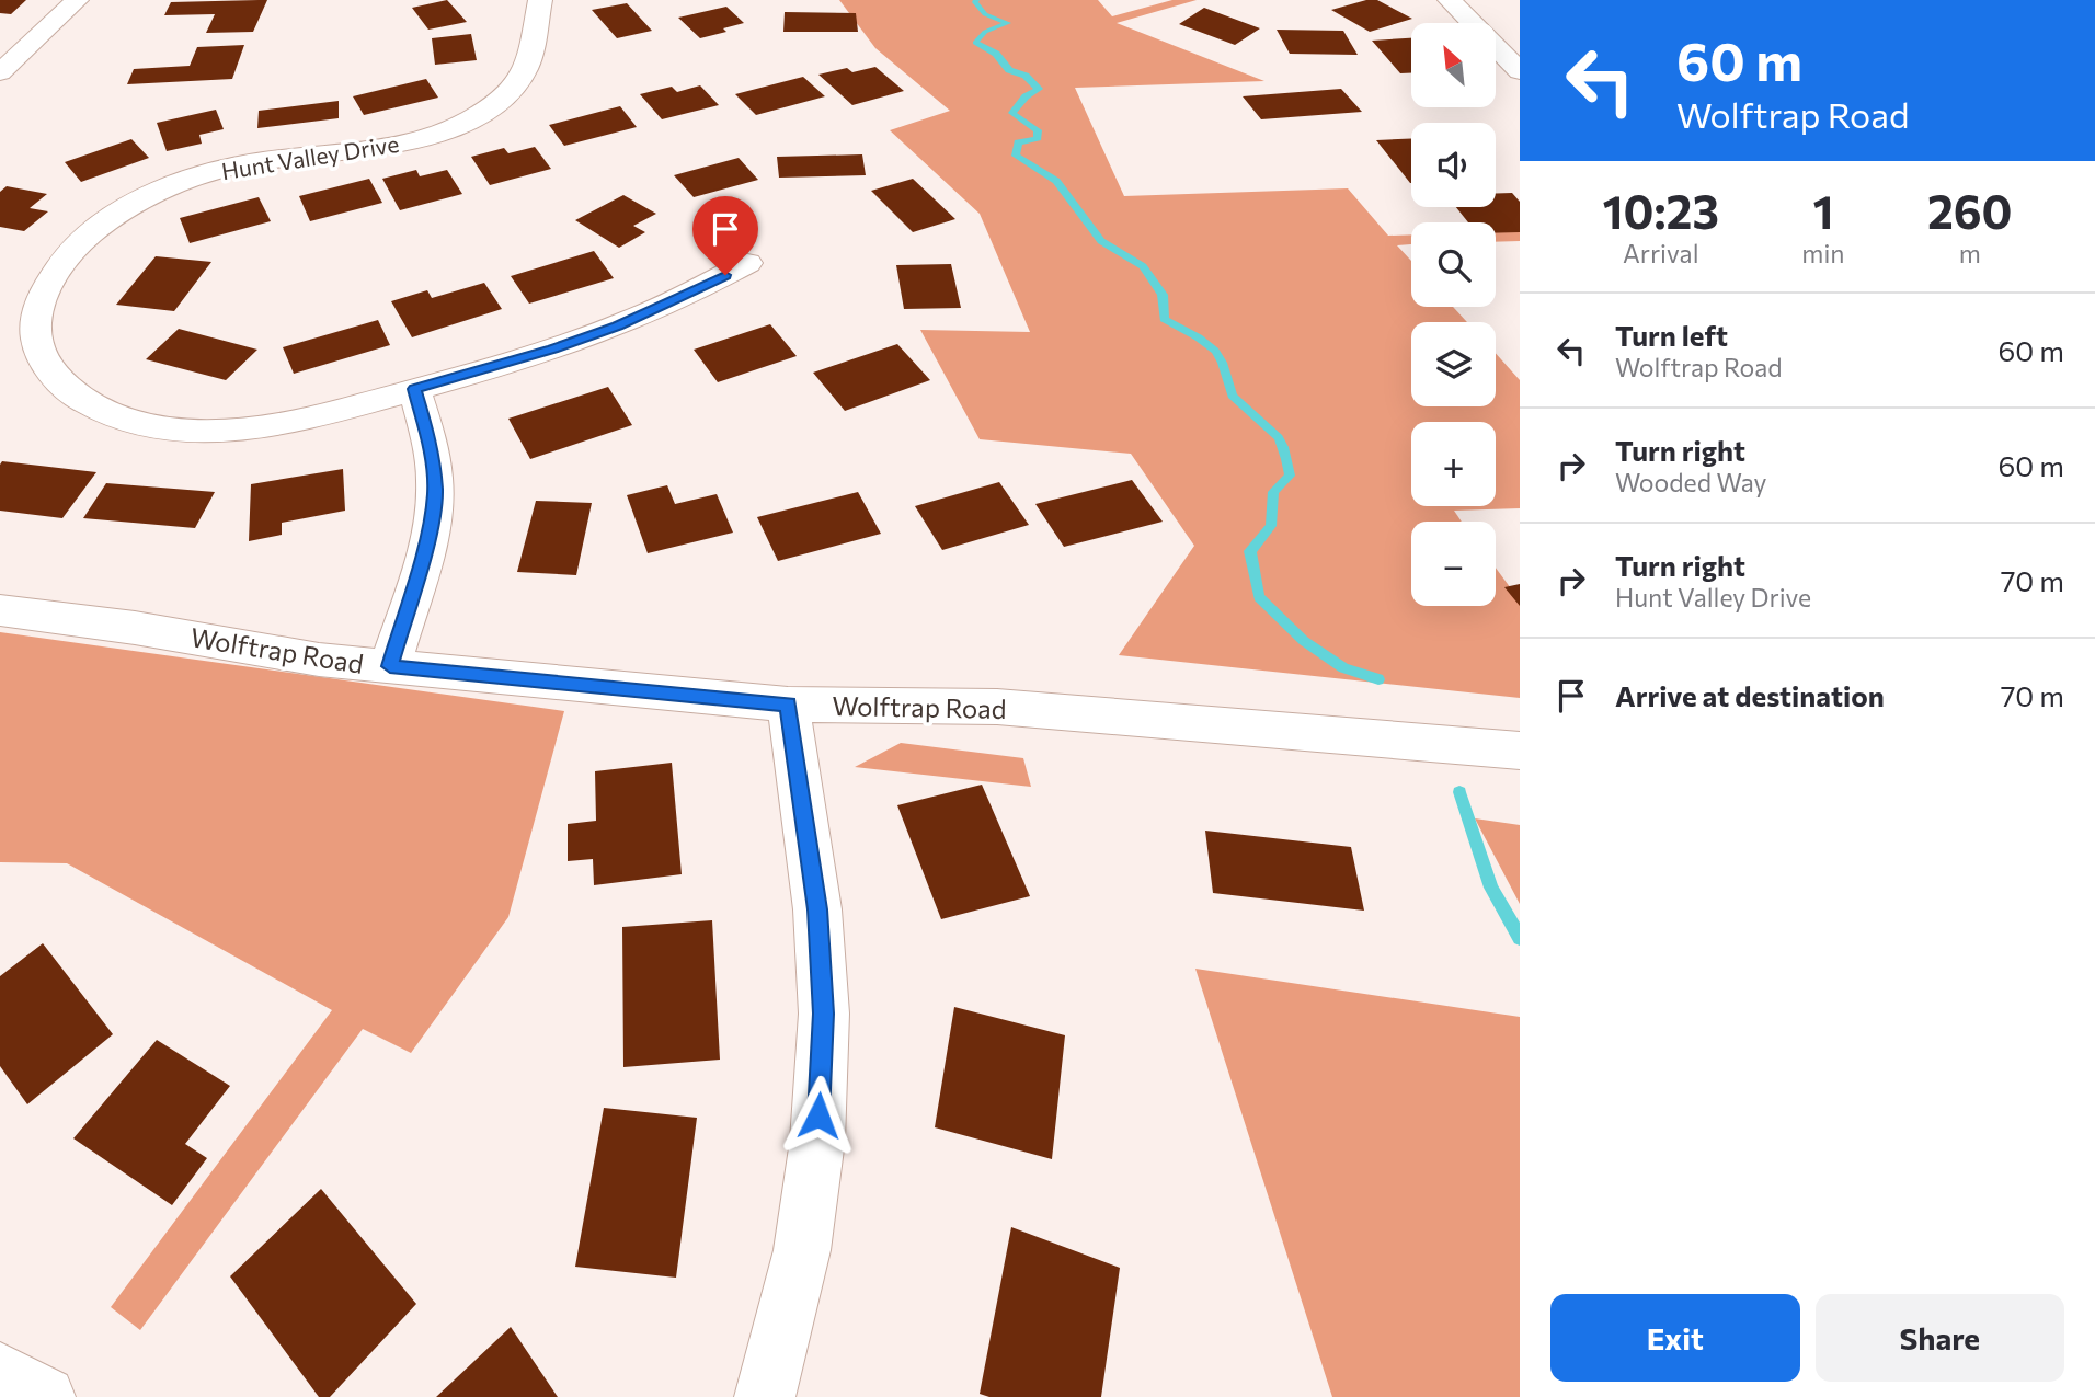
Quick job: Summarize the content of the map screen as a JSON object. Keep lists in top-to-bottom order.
{
  "streets": {
    "street": ["Hunt Valley Drive", "Wolftrap Road"]
  },
  "north": "top left",
  "page": {
    "turn": ["60 m", "Wolftrap Road"],
    "map_buttons": ["+", "−"],
    "eta": [
      "10:23",
      "Arrival",
      "1",
      "min",
      "260",
      "m"
    ],
    "list": [
      {
        "name": "Turn left",
        "note": "Wolftrap Road",
        "value": "60 m"
      },
      {
        "name": "Turn right",
        "note": "Wooded Way",
        "value": "60 m"
      },
      {
        "name": "Turn right",
        "note": "Hunt Valley Drive",
        "value": "70 m"
      },
      {
        "name": "Arrive at destination",
        "value": "70 m"
      }
    ],
    "buttons": ["Exit", "Share"]
  }
}
